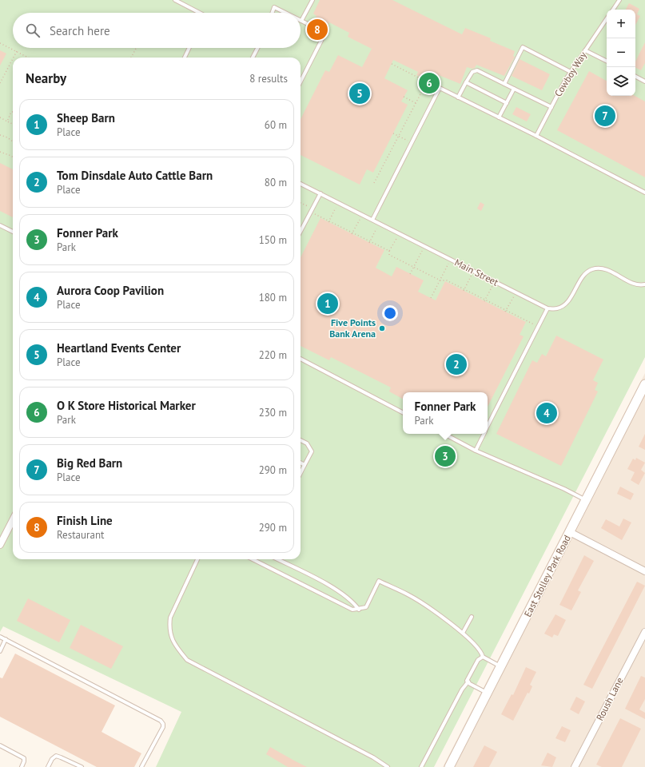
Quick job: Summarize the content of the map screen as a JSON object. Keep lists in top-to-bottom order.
{
  "streets": {
    "street": ["East Stolley Park Road", "Roush Lane"],
    "lane": ["Cowboy Way", "Main Street"]
  },
  "places": ["Five Points Bank Arena"],
  "page": {
    "map_buttons": ["+", "−"],
    "search": "Search here",
    "pins": [
      "8",
      "6",
      "5",
      "7",
      "1",
      "2",
      "4",
      "3"
    ],
    "heading": ["Nearby", "8 results"],
    "list": [
      {
        "mark": "1",
        "name": "Sheep Barn",
        "note": "Place",
        "value": "60 m"
      },
      {
        "mark": "2",
        "name": "Tom Dinsdale Auto Cattle Barn",
        "note": "Place",
        "value": "80 m"
      },
      {
        "mark": "3",
        "name": "Fonner Park",
        "note": "Park",
        "value": "150 m"
      },
      {
        "mark": "4",
        "name": "Aurora Coop Pavilion",
        "note": "Place",
        "value": "180 m"
      },
      {
        "mark": "5",
        "name": "Heartland Events Center",
        "note": "Place",
        "value": "220 m"
      },
      {
        "mark": "6",
        "name": "O K Store Historical Marker",
        "note": "Park",
        "value": "230 m"
      },
      {
        "mark": "7",
        "name": "Big Red Barn",
        "note": "Place",
        "value": "290 m"
      },
      {
        "mark": "8",
        "name": "Finish Line",
        "note": "Restaurant",
        "value": "290 m"
      }
    ],
    "popup": ["Fonner Park", "Park"]
  }
}
